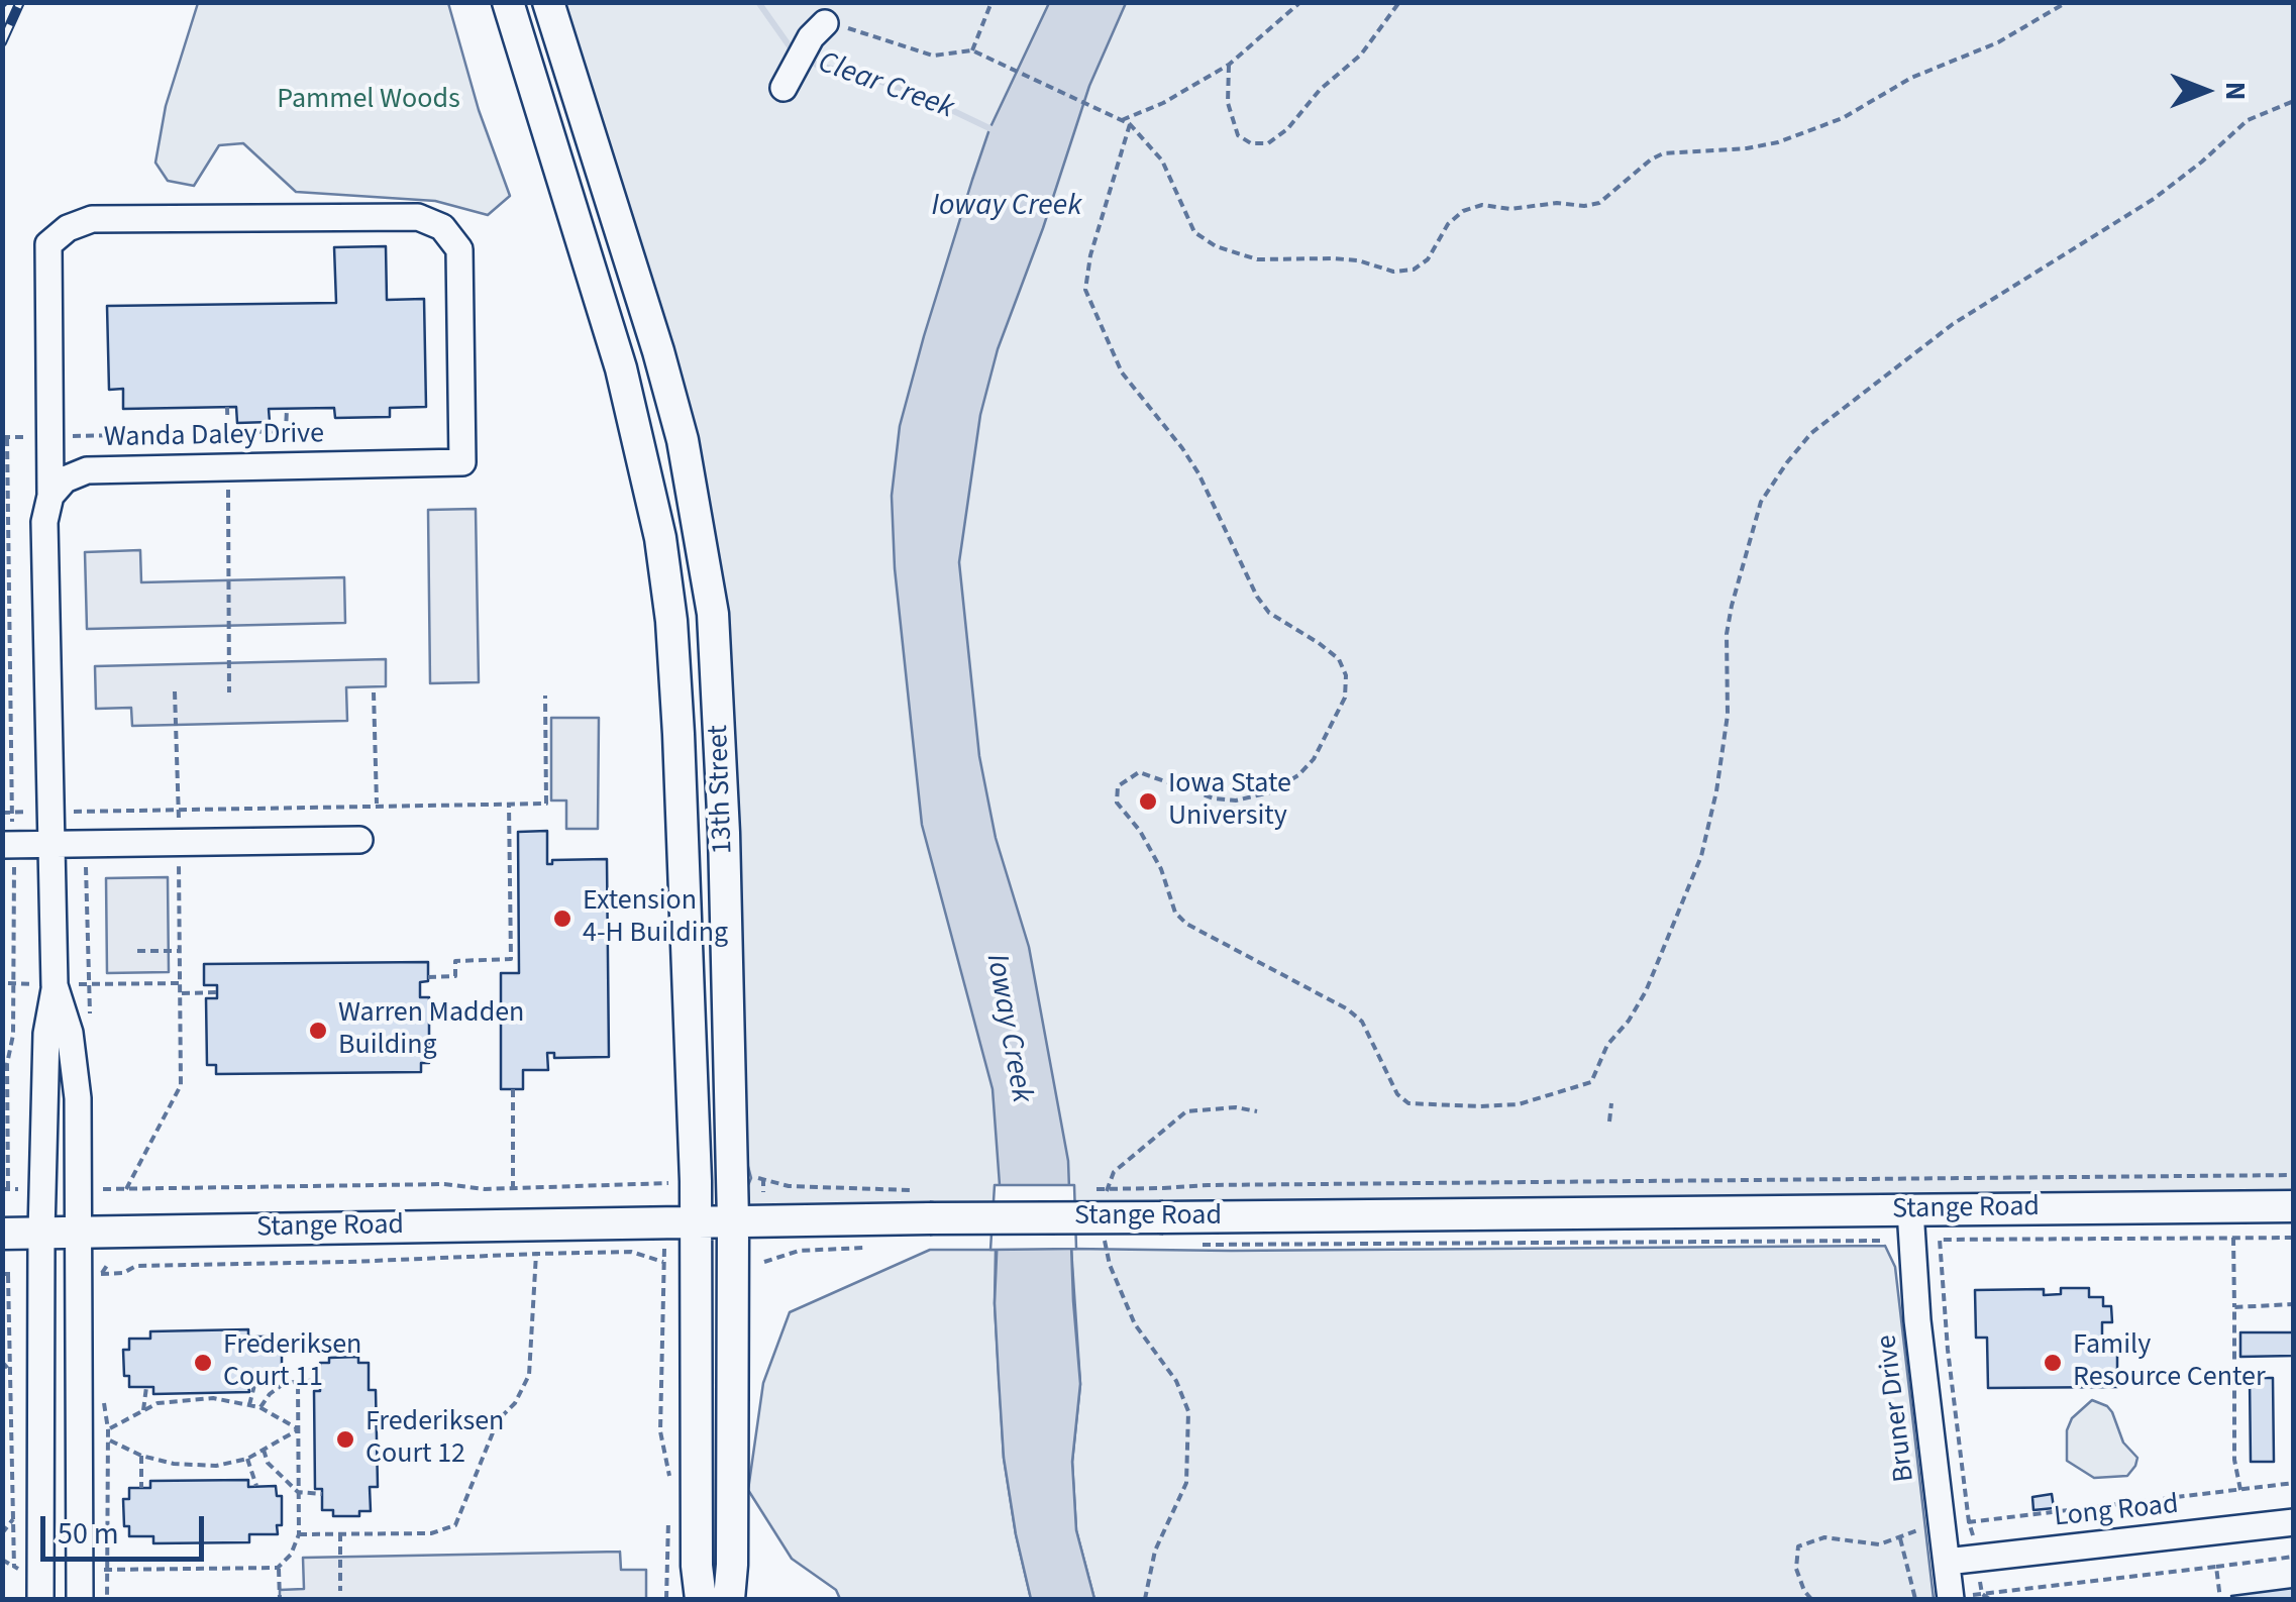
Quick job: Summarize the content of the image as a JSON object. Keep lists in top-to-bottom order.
{
  "streets": {
    "main road": ["13th Street", "Stange Road"],
    "street": ["Wanda Daley Drive", "Bruner Drive", "Long Road"]
  },
  "crossings": [
    ["13th Street", "Stange Road"],
    ["Stange Road", "Bruner Drive"],
    ["Bruner Drive", "Long Road"]
  ],
  "water": ["Clear Creek", "Ioway Creek"],
  "parks": ["Pammel Woods"],
  "places": [
    "Iowa State University",
    "Extension 4-H Building",
    "Warren Madden Building",
    "Frederiksen Court 11",
    "Family Resource Center",
    "Frederiksen Court 12"
  ],
  "scale_bar": "50 m",
  "north": "right"
}
